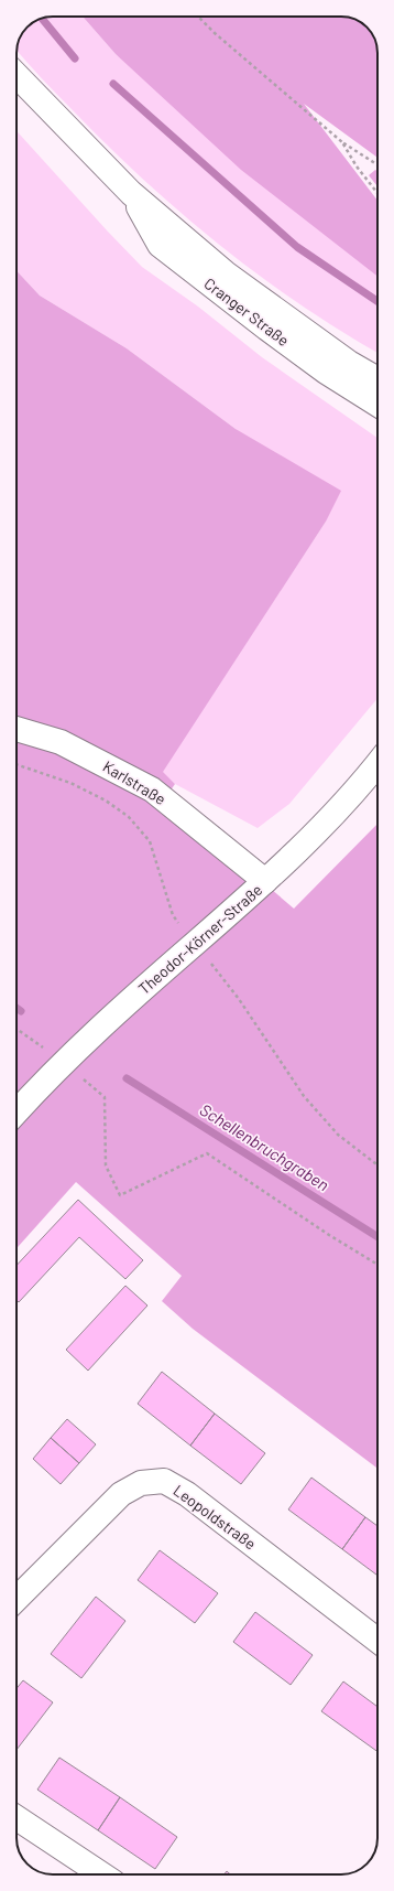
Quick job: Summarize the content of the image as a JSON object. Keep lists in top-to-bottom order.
{
  "streets": {
    "main road": [
      "Cranger Straße",
      "Karlstraße",
      "Theodor-Körner-Straße",
      "Leopoldstraße"
    ]
  },
  "crossings": [
    ["Karlstraße", "Theodor-Körner-Straße"]
  ],
  "water": ["Schellenbruchgraben"]
}
